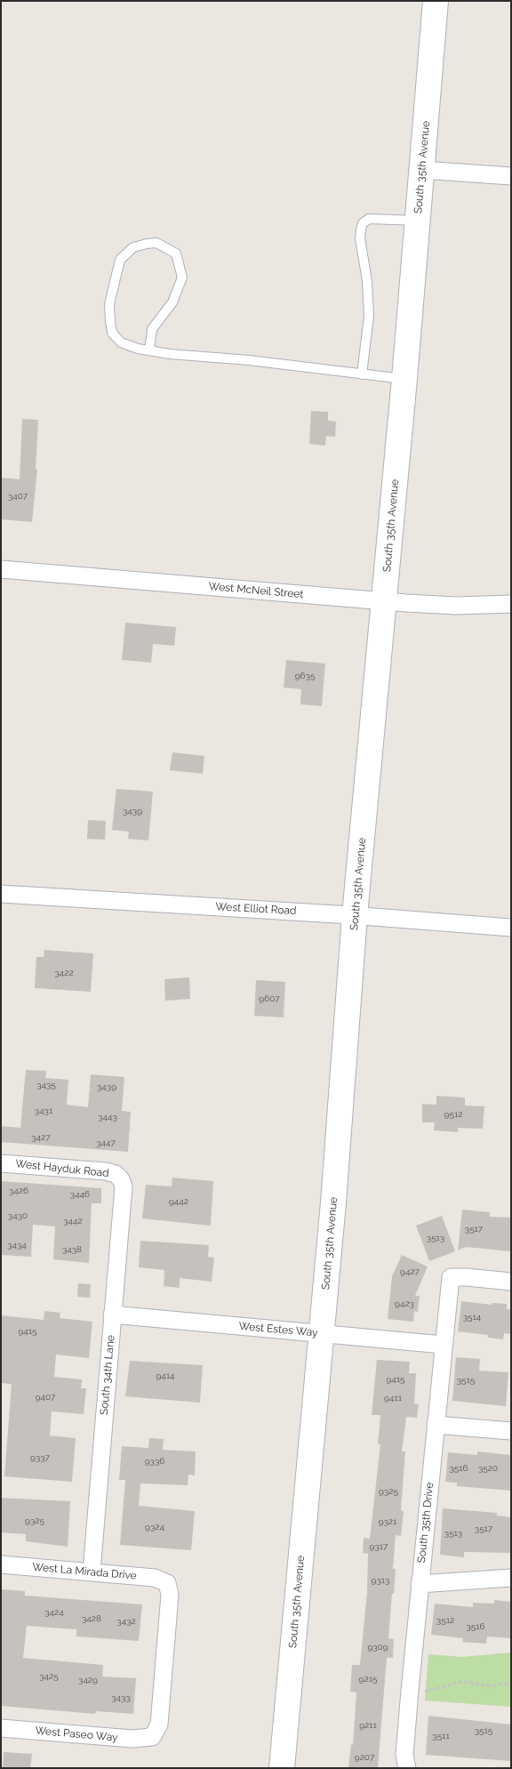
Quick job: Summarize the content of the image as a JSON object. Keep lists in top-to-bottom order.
{
  "streets": {
    "street": [
      "South 35th Avenue",
      "West McNeil Street",
      "West Elliot Road",
      "West Hayduk Road",
      "West Estes Way",
      "South 34th Lane",
      "South 35th Drive",
      "West La Mirada Drive",
      "West Paseo Way"
    ]
  },
  "crossings": [
    ["South 35th Avenue", "West McNeil Street"],
    ["South 35th Avenue", "West Elliot Road"],
    ["South 35th Avenue", "West Estes Way"],
    ["West Hayduk Road", "South 34th Lane"],
    ["West Estes Way", "South 34th Lane"],
    ["West Estes Way", "South 35th Drive"],
    ["South 34th Lane", "West La Mirada Drive"],
    ["West La Mirada Drive", "West Paseo Way"]
  ],
  "house_numbers": [
    "3407",
    "9635",
    "3439",
    "3422",
    "9607",
    "3435",
    "3439",
    "3431",
    "9512",
    "3443",
    "3427",
    "3447",
    "3426",
    "3446",
    "9442",
    "3430",
    "3442",
    "3517",
    "3513",
    "3434",
    "3438",
    "9427",
    "9423",
    "3514",
    "9415",
    "9414",
    "9415",
    "3515",
    "9407",
    "9411",
    "9337",
    "9336",
    "3516",
    "3520",
    "9325",
    "9325",
    "9321",
    "9324",
    "3517",
    "3513",
    "9317",
    "9313",
    "3424",
    "3428",
    "3512",
    "3432",
    "3516",
    "9309",
    "3425",
    "9215",
    "3429",
    "3433",
    "9211",
    "3515",
    "3511",
    "9207"
  ]
}
